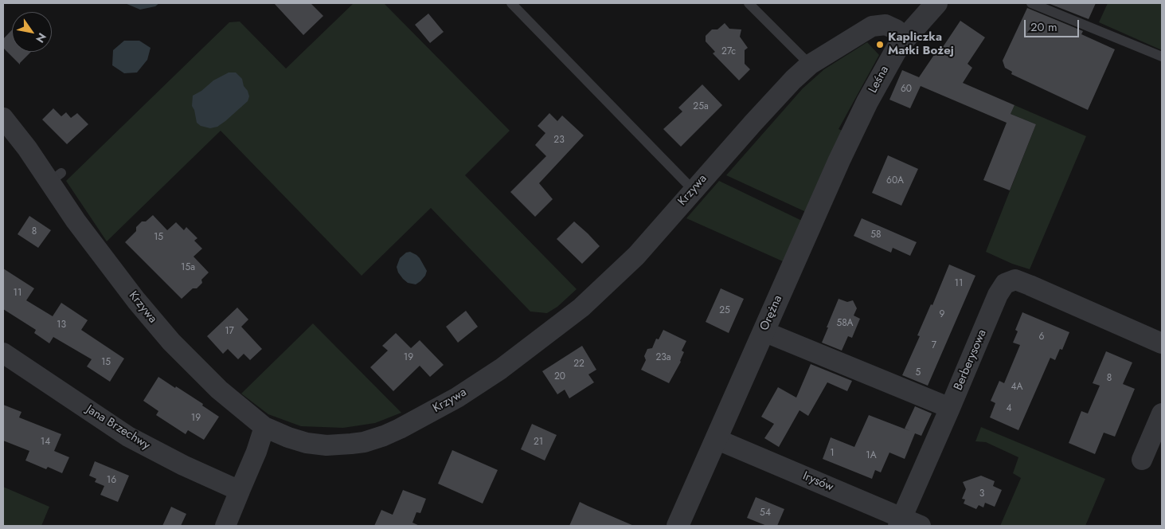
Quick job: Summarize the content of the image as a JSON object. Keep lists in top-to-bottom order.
{
  "streets": {
    "street": [
      "Leśna",
      "Krzywa",
      "Orężna",
      "Berberysowa",
      "Jana Brzechwy",
      "Irysów"
    ]
  },
  "crossings": [
    ["Leśna", "Krzywa"],
    ["Leśna", "Orężna"],
    ["Orężna", "Irysów"],
    ["Berberysowa", "Irysów"]
  ],
  "places": ["Kapliczka Matki Bożej"],
  "house_numbers": [
    "27c",
    "60",
    "25a",
    "23",
    "60A",
    "8",
    "58",
    "15",
    "15a",
    "11",
    "11",
    "25",
    "9",
    "58A",
    "13",
    "17",
    "6",
    "7",
    "19",
    "23a",
    "15",
    "22",
    "5",
    "20",
    "8",
    "4A",
    "4",
    "19",
    "14",
    "21",
    "1",
    "1A",
    "16",
    "3",
    "54"
  ],
  "scale_bar": "20 m",
  "north": "bottom right"
}
